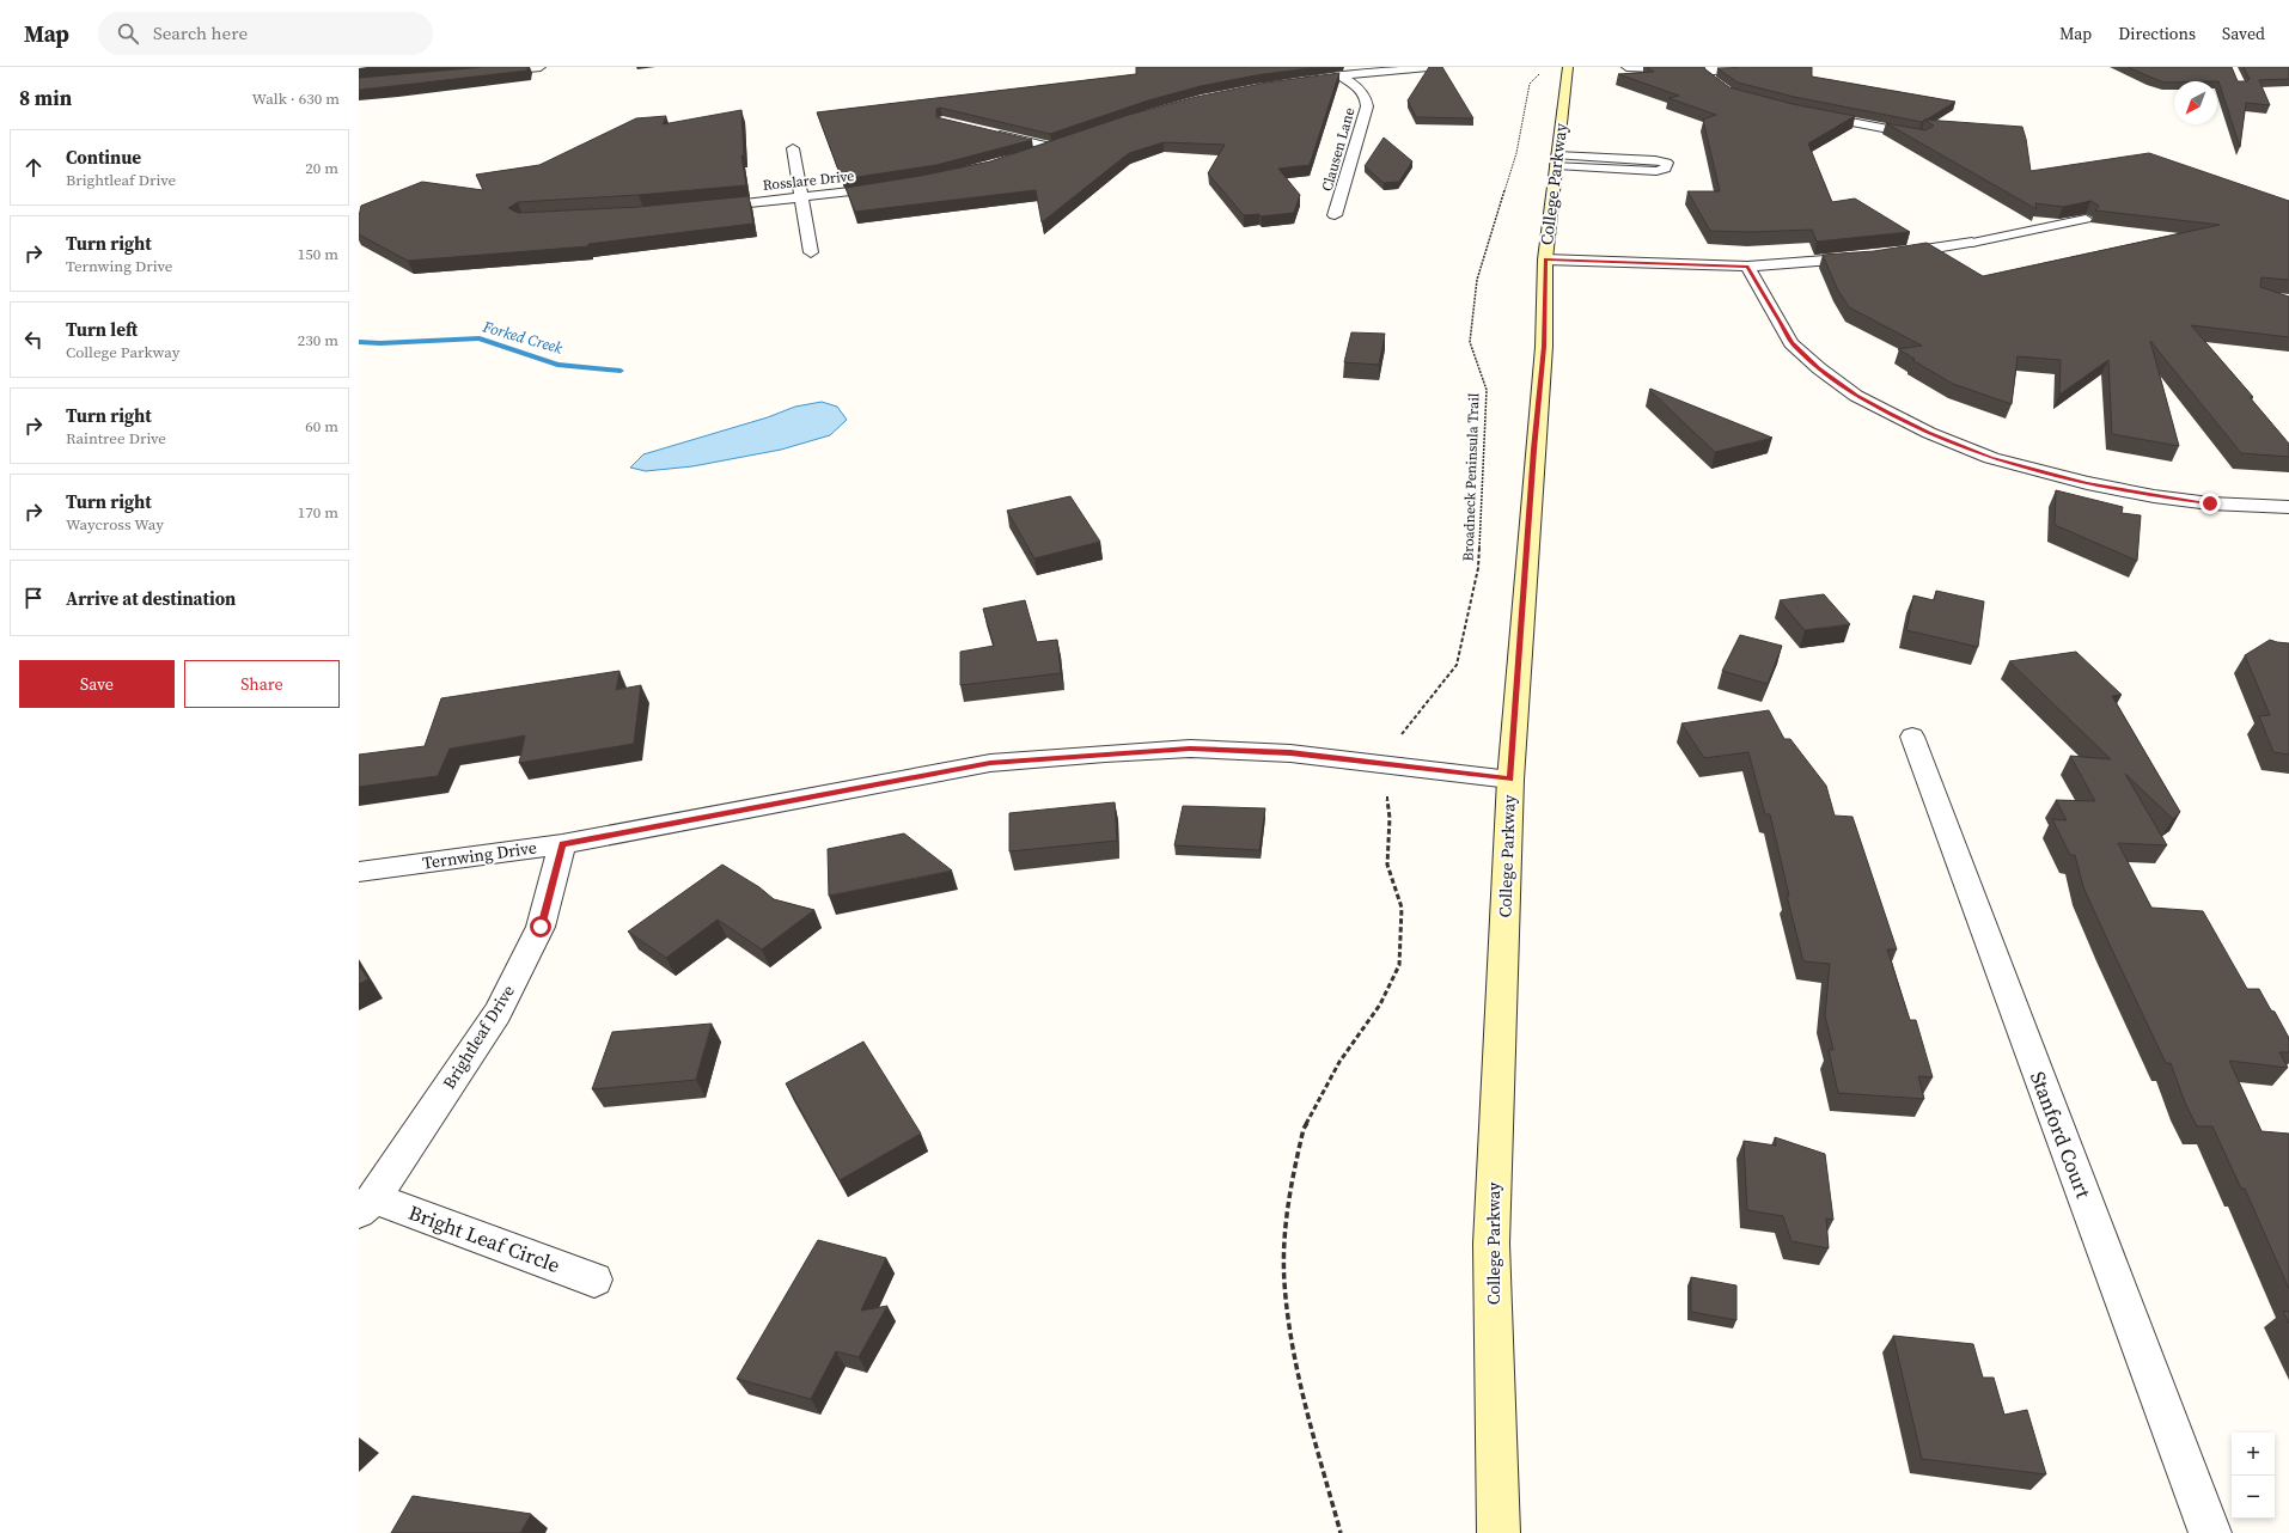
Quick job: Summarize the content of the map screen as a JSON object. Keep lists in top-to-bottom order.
{
  "streets": {
    "main road": ["College Parkway"],
    "street": [
      "Clausen Lane",
      "Rosslare Drive",
      "Ternwing Drive",
      "Brightleaf Drive",
      "Stanford Court",
      "Bright Leaf Circle"
    ],
    "path": ["Broadneck Peninsula Trail"]
  },
  "crossings": [
    ["College Parkway", "Ternwing Drive"],
    ["Ternwing Drive", "Brightleaf Drive"],
    ["Brightleaf Drive", "Bright Leaf Circle"]
  ],
  "water": ["Forked Creek"],
  "north": "bottom left",
  "page": {
    "header": "Map",
    "search": "Search here",
    "nav": ["Map", "Directions", "Saved"],
    "heading": ["8 min", "Walk · 630 m"],
    "list": [
      ["Continue", "Brightleaf Drive", "20 m"],
      ["Turn right", "Ternwing Drive", "150 m"],
      ["Turn left", "College Parkway", "230 m"],
      ["Turn right", "Raintree Drive", "60 m"],
      ["Turn right", "Waycross Way", "170 m"],
      "Arrive at destination"
    ],
    "buttons": ["Save", "Share"],
    "map_buttons": ["+", "−"]
  }
}
